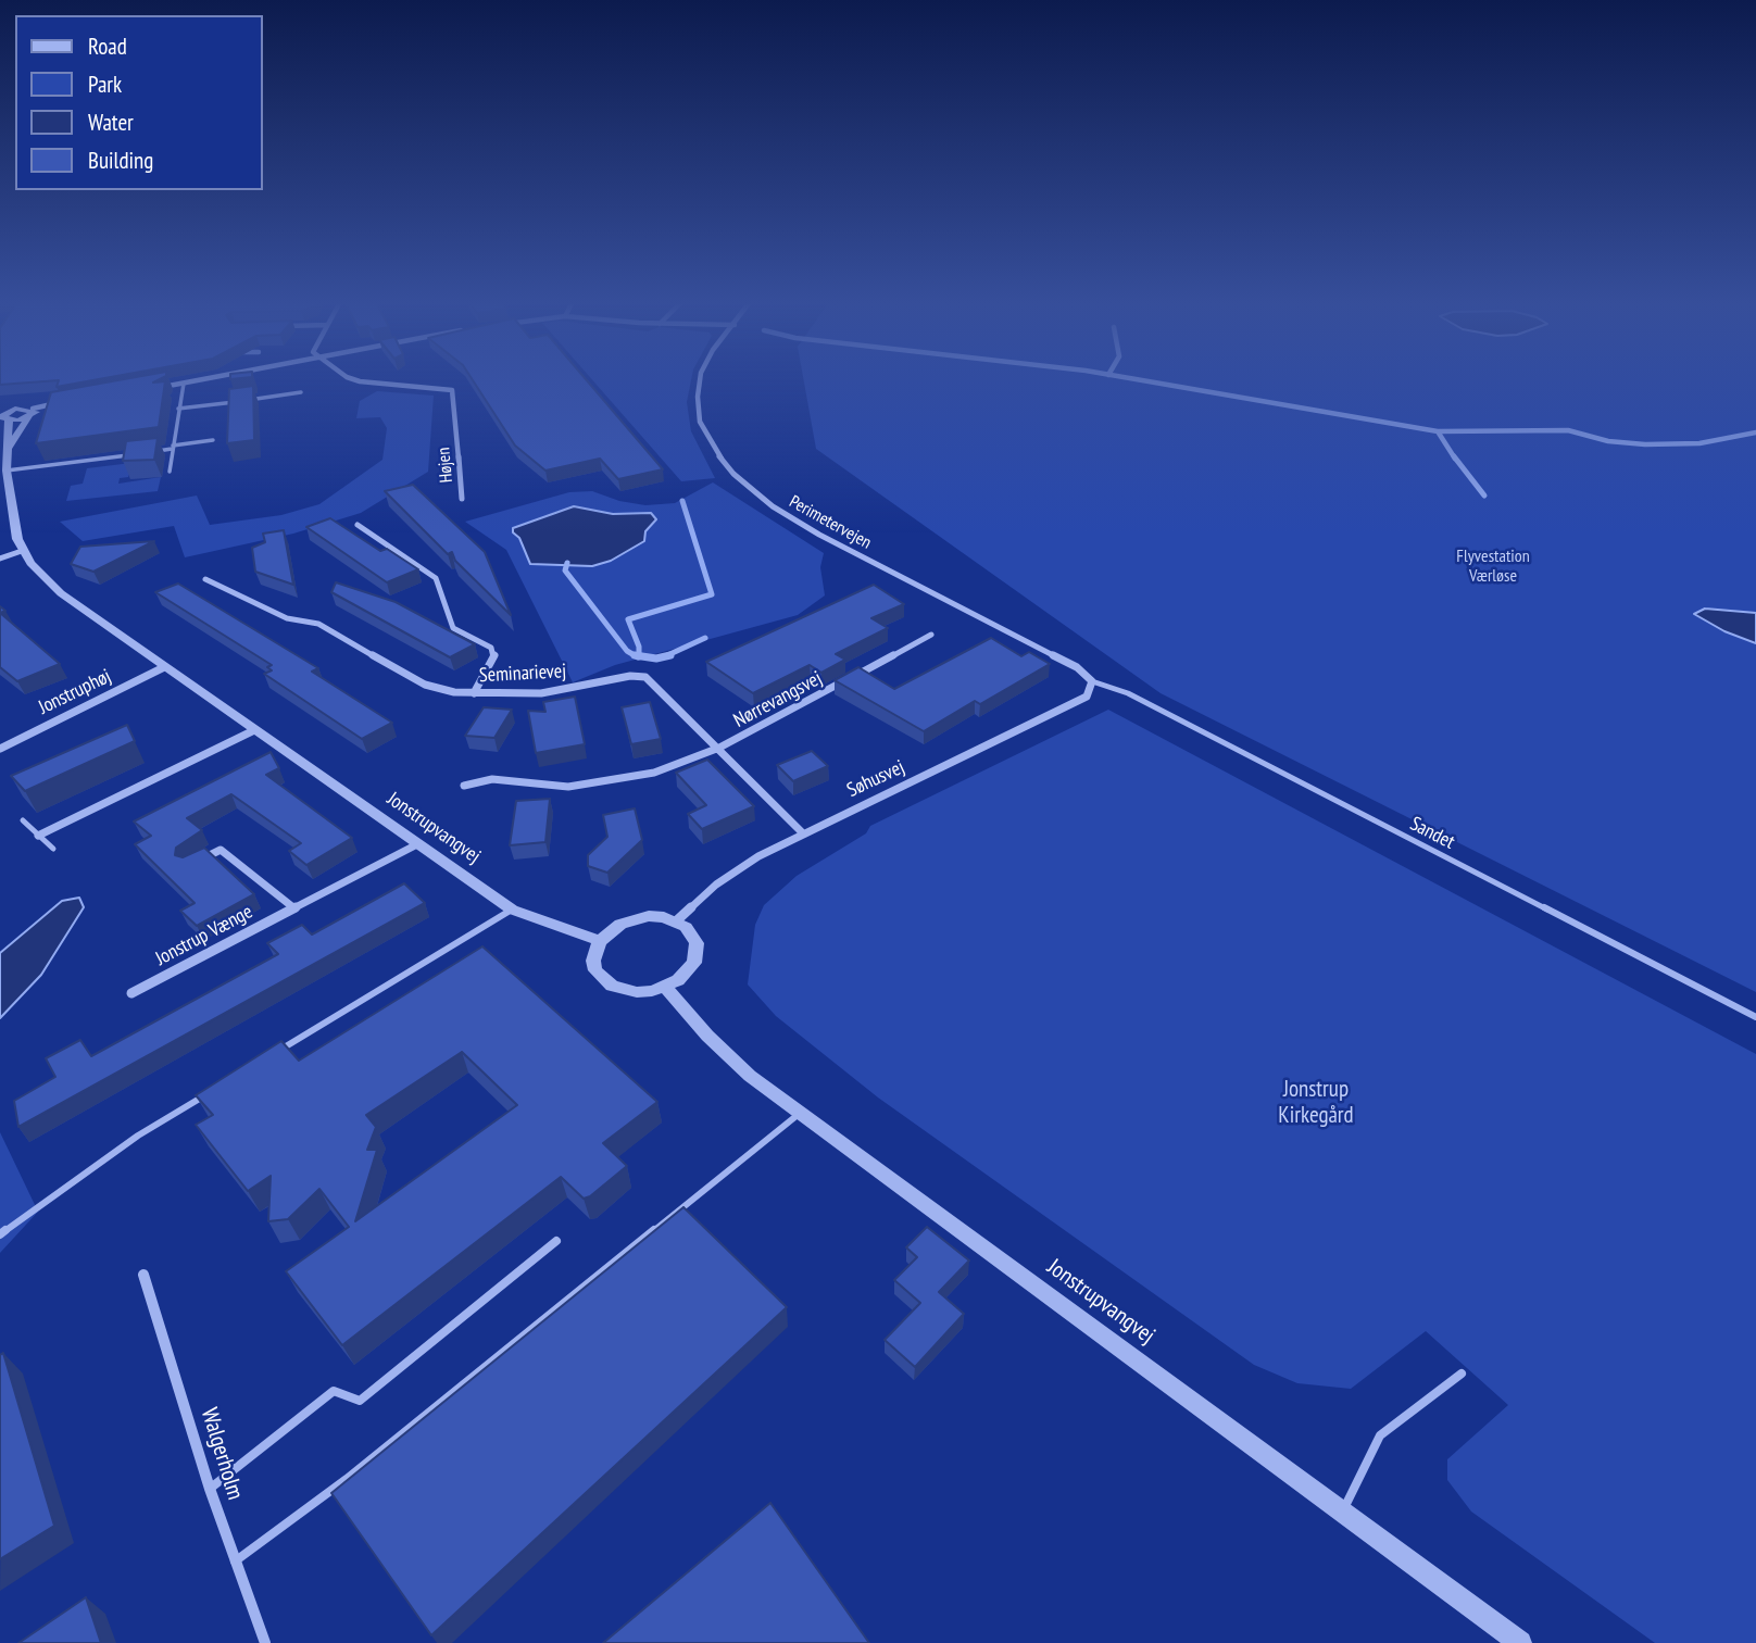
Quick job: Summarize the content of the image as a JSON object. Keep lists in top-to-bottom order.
{
  "streets": {
    "street": [
      "Højen",
      "Perimetervejen",
      "Seminarievej",
      "Jonstruphøj",
      "Nørrevangsvej",
      "Søhusvej",
      "Jonstrupvangvej",
      "Jonstrup Vænge",
      "Walgerholm"
    ],
    "lane": ["Sandet"]
  },
  "crossings": [
    ["Perimetervejen", "Søhusvej"],
    ["Perimetervejen", "Sandet"],
    ["Seminarievej", "Nørrevangsvej"],
    ["Seminarievej", "Søhusvej"],
    ["Jonstruphøj", "Jonstrupvangvej"],
    ["Søhusvej", "Jonstrupvangvej"],
    ["Søhusvej", "Sandet"],
    ["Jonstrupvangvej", "Jonstrup Vænge"]
  ],
  "parks": ["Flyvestation Værløse", "Jonstrup Kirkegård"],
  "legend": [
    "Road",
    "Park",
    "Water",
    "Building"
  ]
}
